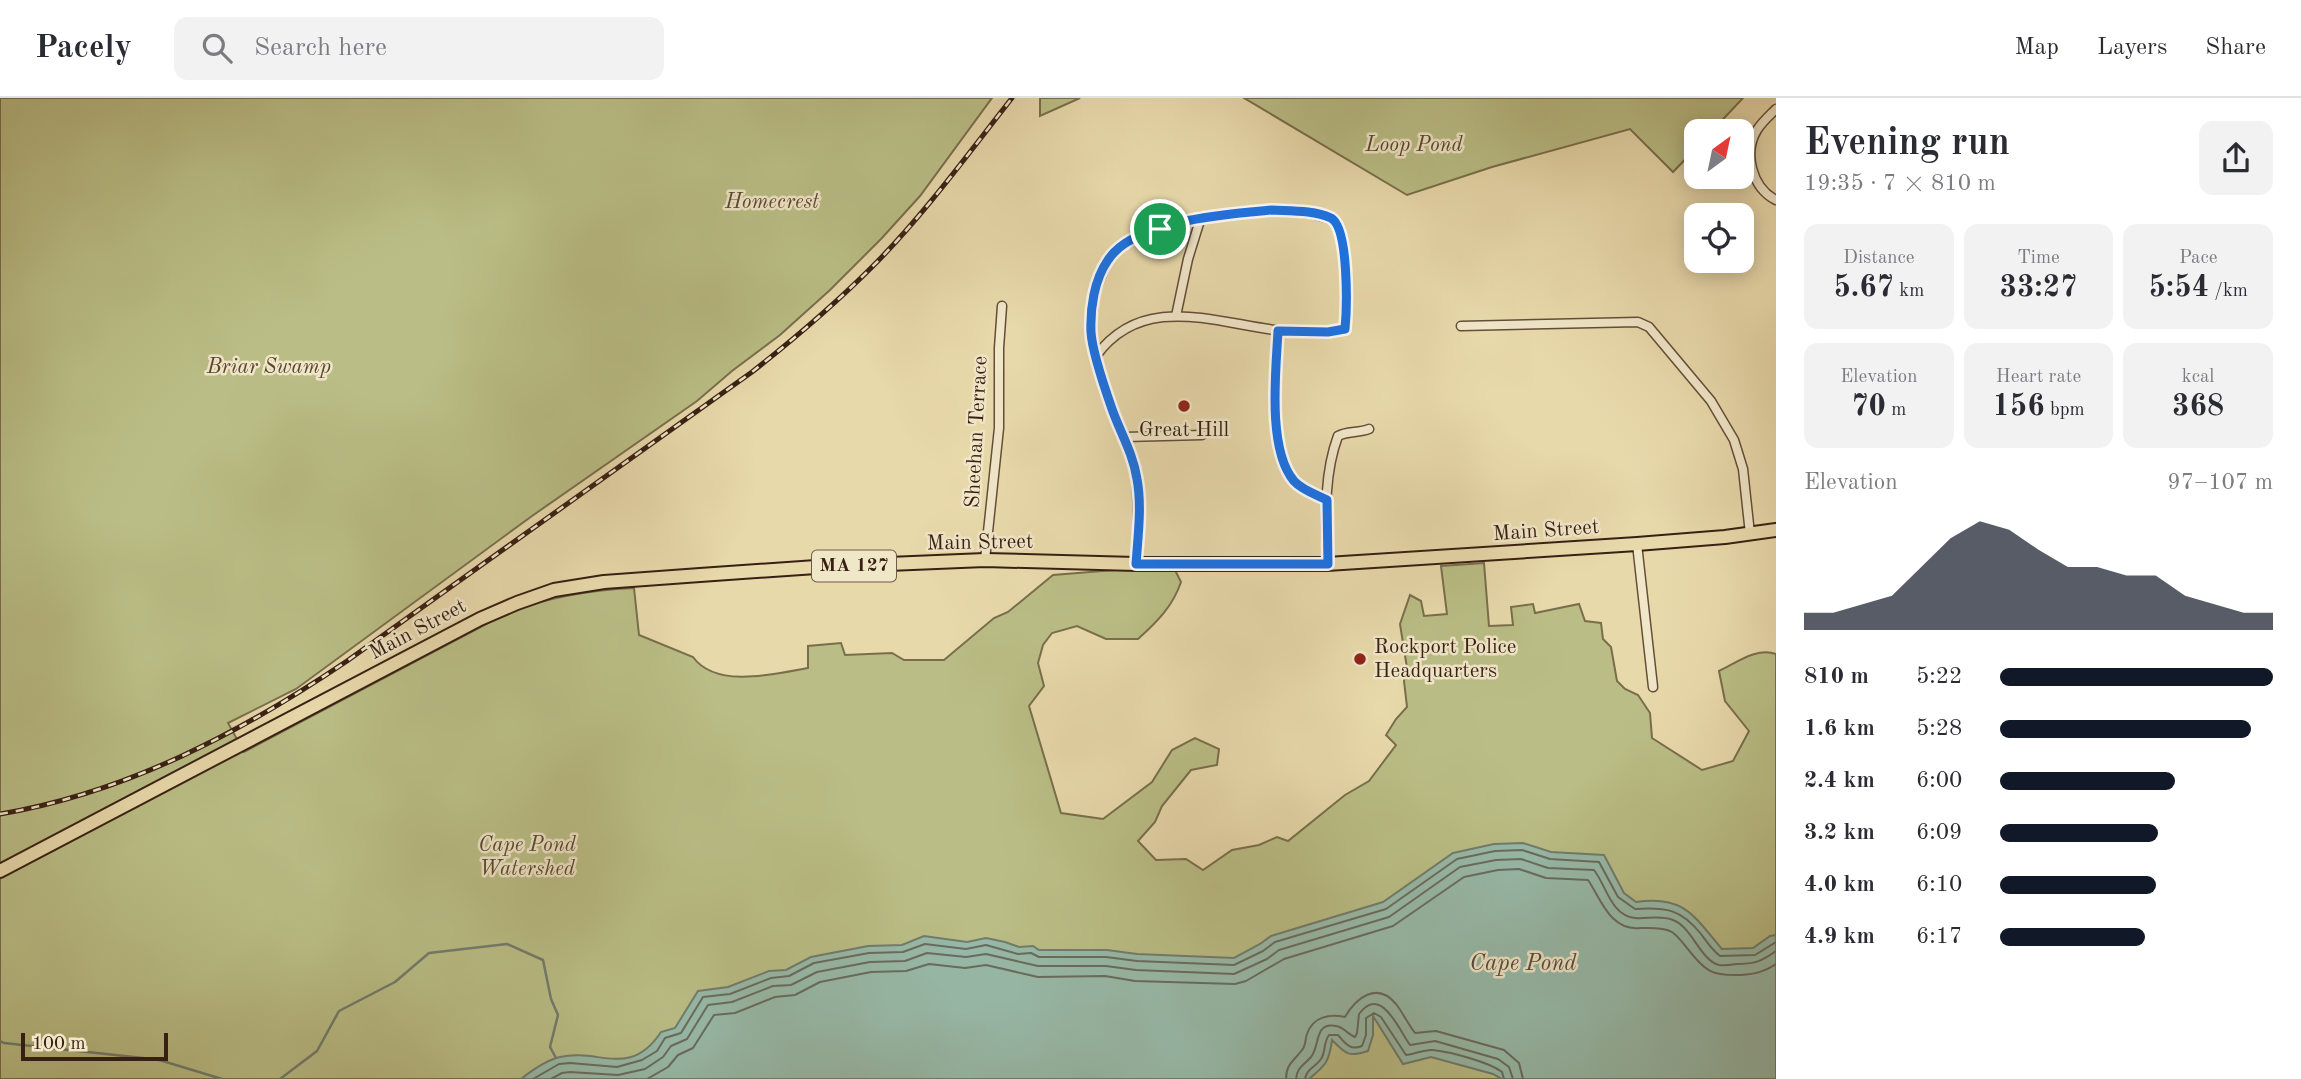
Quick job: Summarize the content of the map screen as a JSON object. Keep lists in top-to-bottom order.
{
  "streets": {
    "main road": ["Main Street", "MA 127"],
    "street": ["Sheehan Terrace"]
  },
  "crossings": [
    ["Sheehan Terrace", "Main Street"]
  ],
  "water": ["Cape Pond"],
  "parks": [
    "Loop Pond",
    "Homecrest",
    "Briar Swamp",
    "Cape Pond Watershed"
  ],
  "places": ["Great Hill", "Rockport Police Headquarters"],
  "scale_bar": "100 m",
  "north": "top right",
  "page": {
    "header": "Pacely",
    "search": "Search here",
    "nav": ["Map", "Layers", "Share"],
    "heading": ["Evening run", "19:35 · 7 × 810 m"],
    "stats": [
      ["Distance", "5.67 km"],
      ["Time", "33:27"],
      ["Pace", "5:54 /km"],
      ["Elevation", "70 m"],
      ["Heart rate", "156 bpm"],
      ["kcal", "368"]
    ],
    "chart": ["Elevation", "97–107 m"],
    "list": [
      {
        "name": "810 m",
        "note": "5:22"
      },
      {
        "name": "1.6 km",
        "note": "5:28"
      },
      {
        "name": "2.4 km",
        "note": "6:00"
      },
      {
        "name": "3.2 km",
        "note": "6:09"
      },
      {
        "name": "4.0 km",
        "note": "6:10"
      },
      {
        "name": "4.9 km",
        "note": "6:17"
      }
    ],
    "scale": "100 m"
  }
}
